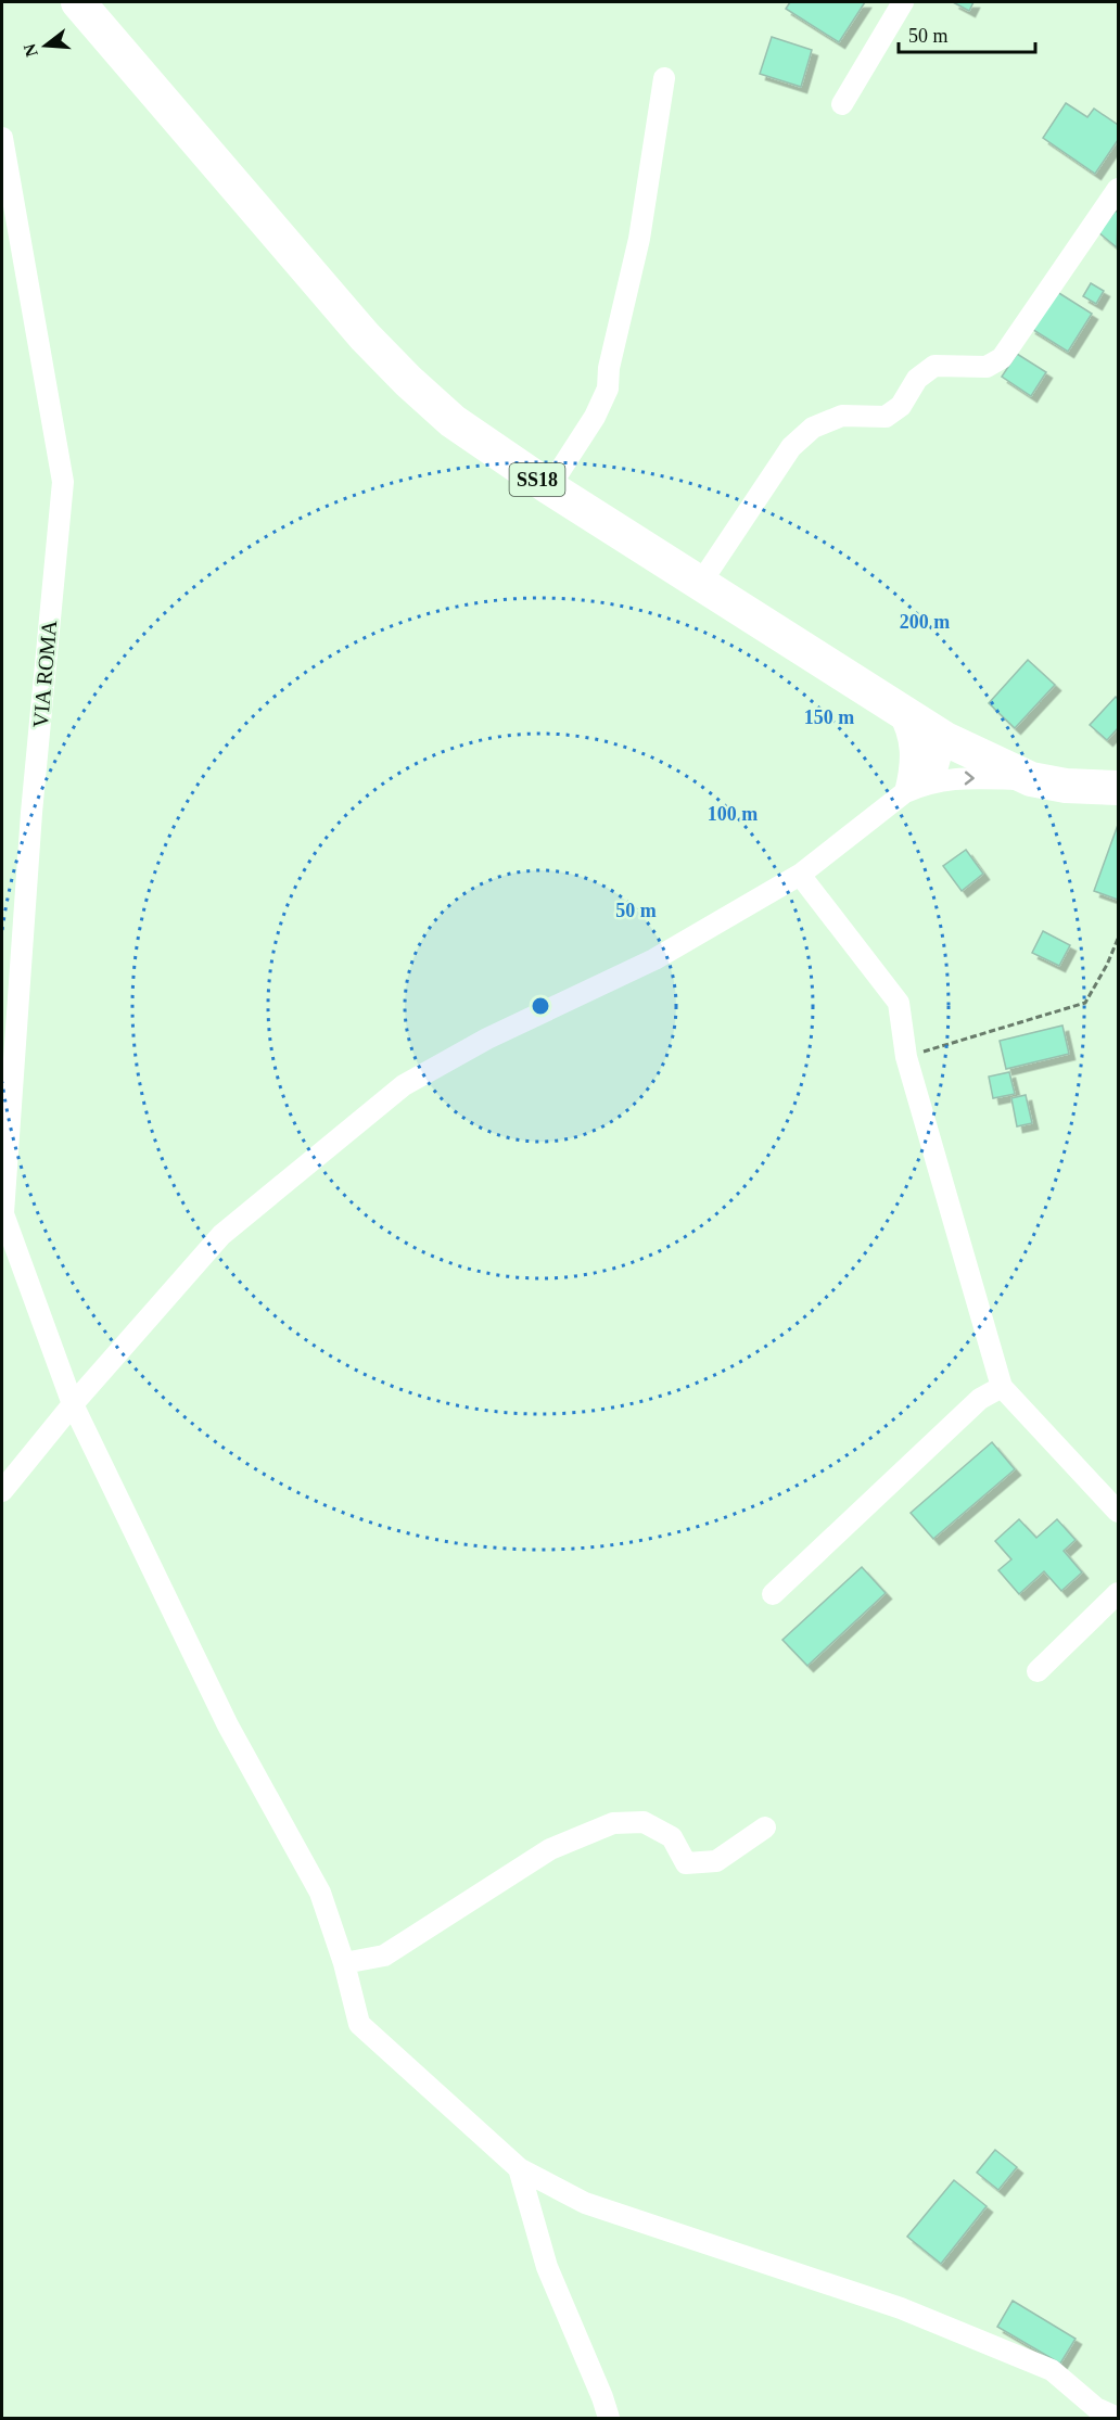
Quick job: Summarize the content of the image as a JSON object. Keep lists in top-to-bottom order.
{
  "streets": {
    "main road": ["SS18"],
    "street": ["VIA ROMA"]
  },
  "scale_bar": "50 m",
  "north": "left",
  "rings": [
    "200 m",
    "150 m",
    "100 m",
    "50 m"
  ]
}
